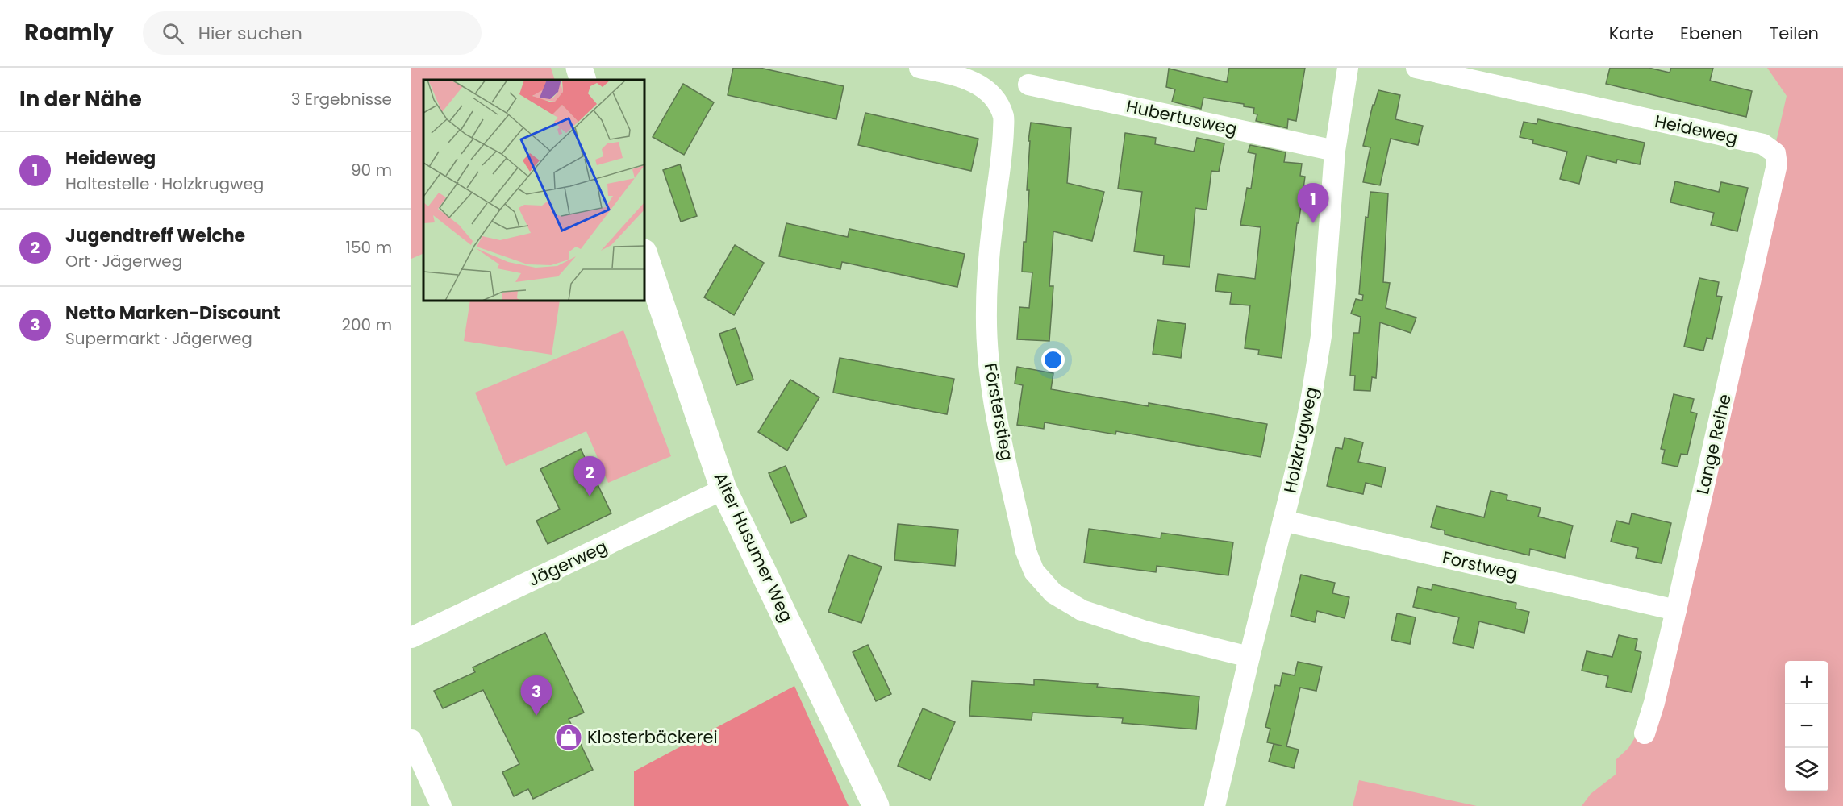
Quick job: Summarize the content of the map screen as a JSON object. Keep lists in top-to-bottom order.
{
  "streets": {
    "street": [
      "Hubertusweg",
      "Heideweg",
      "Försterstieg",
      "Holzkrugweg",
      "Lange Reihe",
      "Alter Husumer Weg",
      "Jägerweg",
      "Forstweg"
    ]
  },
  "crossings": [
    ["Hubertusweg", "Holzkrugweg"],
    ["Heideweg", "Lange Reihe"],
    ["Försterstieg", "Holzkrugweg"],
    ["Holzkrugweg", "Forstweg"],
    ["Lange Reihe", "Forstweg"],
    ["Alter Husumer Weg", "Jägerweg"]
  ],
  "places": {
    "shop": ["Klosterbäckerei"]
  },
  "page": {
    "header": "Roamly",
    "search": "Hier suchen",
    "nav": ["Karte", "Ebenen", "Teilen"],
    "heading": ["In der Nähe", "3 Ergebnisse"],
    "list": [
      {
        "mark": "1",
        "name": "Heideweg",
        "note": "Haltestelle · Holzkrugweg",
        "value": "90 m"
      },
      {
        "mark": "2",
        "name": "Jugendtreff Weiche",
        "note": "Ort · Jägerweg",
        "value": "150 m"
      },
      {
        "mark": "3",
        "name": "Netto Marken-Discount",
        "note": "Supermarkt · Jägerweg",
        "value": "200 m"
      }
    ],
    "pins": ["1", "2", "3"],
    "map_buttons": ["+", "−"]
  }
}
